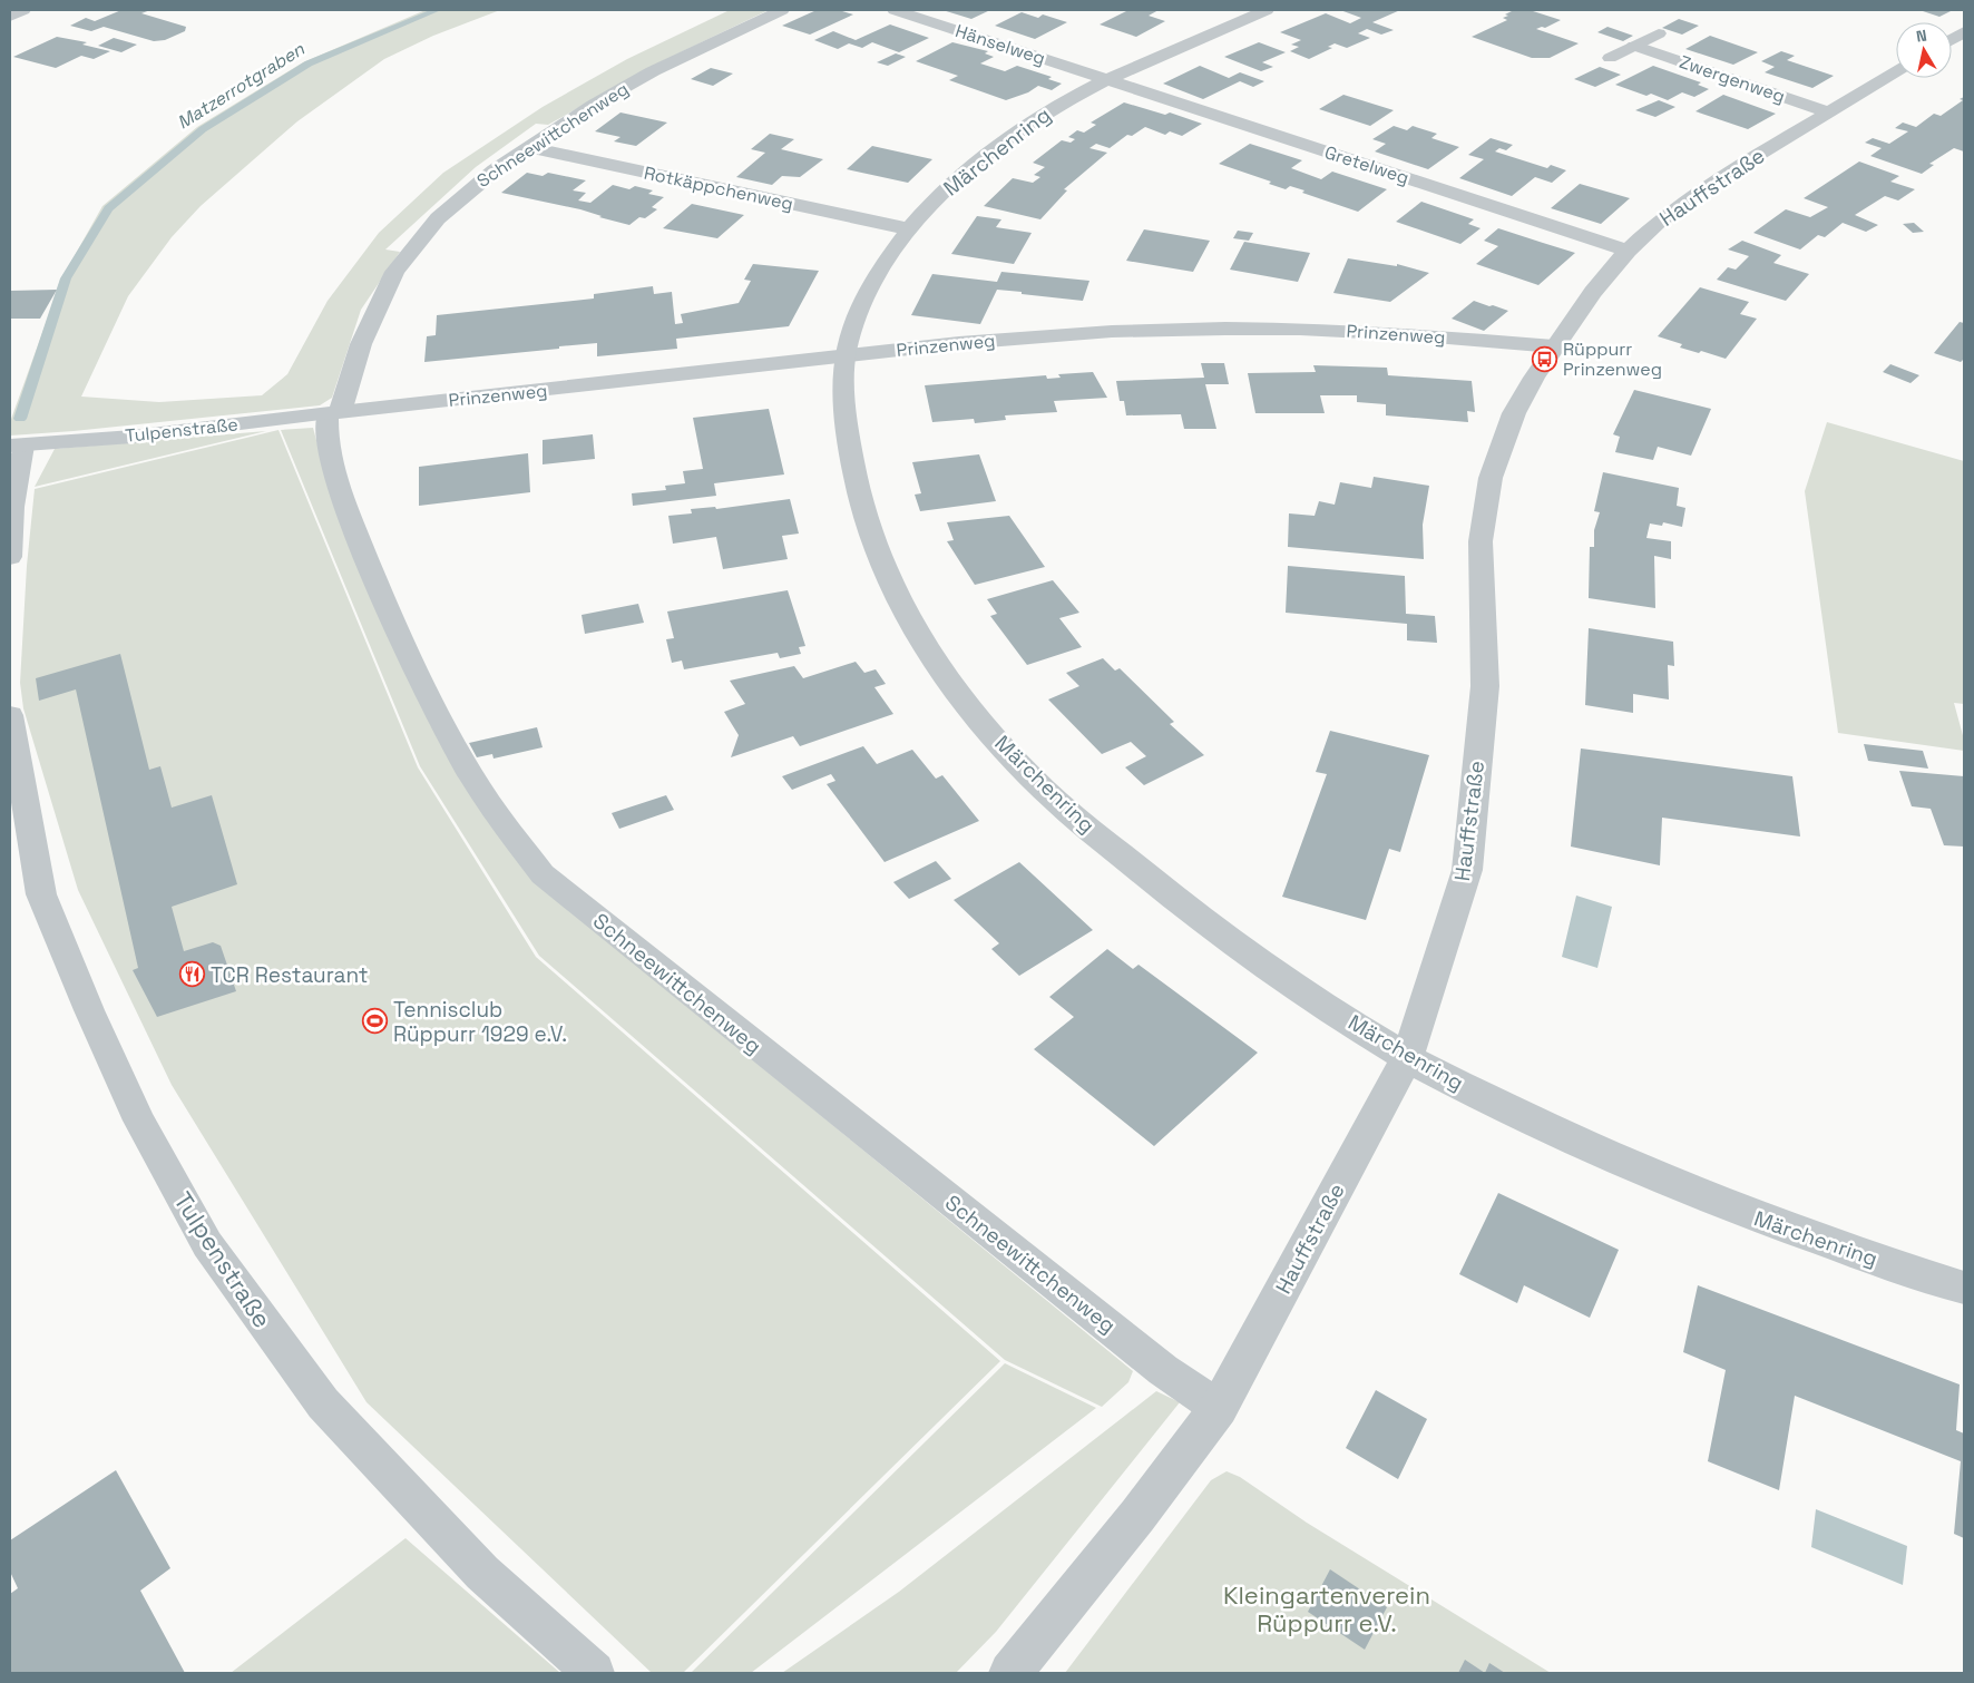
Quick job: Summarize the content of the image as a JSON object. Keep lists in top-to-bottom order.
{
  "streets": {
    "street": [
      "Hänselweg",
      "Zwergenweg",
      "Schneewittchenweg",
      "Märchenring",
      "Gretelweg",
      "Hauffstraße",
      "Rotkäppchenweg",
      "Tulpenstraße"
    ],
    "lane": ["Prinzenweg"]
  },
  "crossings": [
    ["Hänselweg", "Märchenring"],
    ["Hänselweg", "Gretelweg"],
    ["Zwergenweg", "Hauffstraße"],
    ["Schneewittchenweg", "Hauffstraße"],
    ["Schneewittchenweg", "Rotkäppchenweg"],
    ["Schneewittchenweg", "Prinzenweg"],
    ["Schneewittchenweg", "Tulpenstraße"],
    ["Märchenring", "Gretelweg"],
    ["Märchenring", "Hauffstraße"],
    ["Märchenring", "Rotkäppchenweg"],
    ["Märchenring", "Prinzenweg"],
    ["Gretelweg", "Hauffstraße"],
    ["Hauffstraße", "Prinzenweg"],
    ["Prinzenweg", "Tulpenstraße"]
  ],
  "water": ["Matzerrotgraben"],
  "parks": ["Kleingartenverein Rüppurr e.V."],
  "places": {
    "bus stop": ["Rüppurr Prinzenweg"],
    "restaurant": ["TCR Restaurant"],
    "sports": ["Tennisclub Rüppurr 1929 e.V."]
  },
  "north": "top"
}
